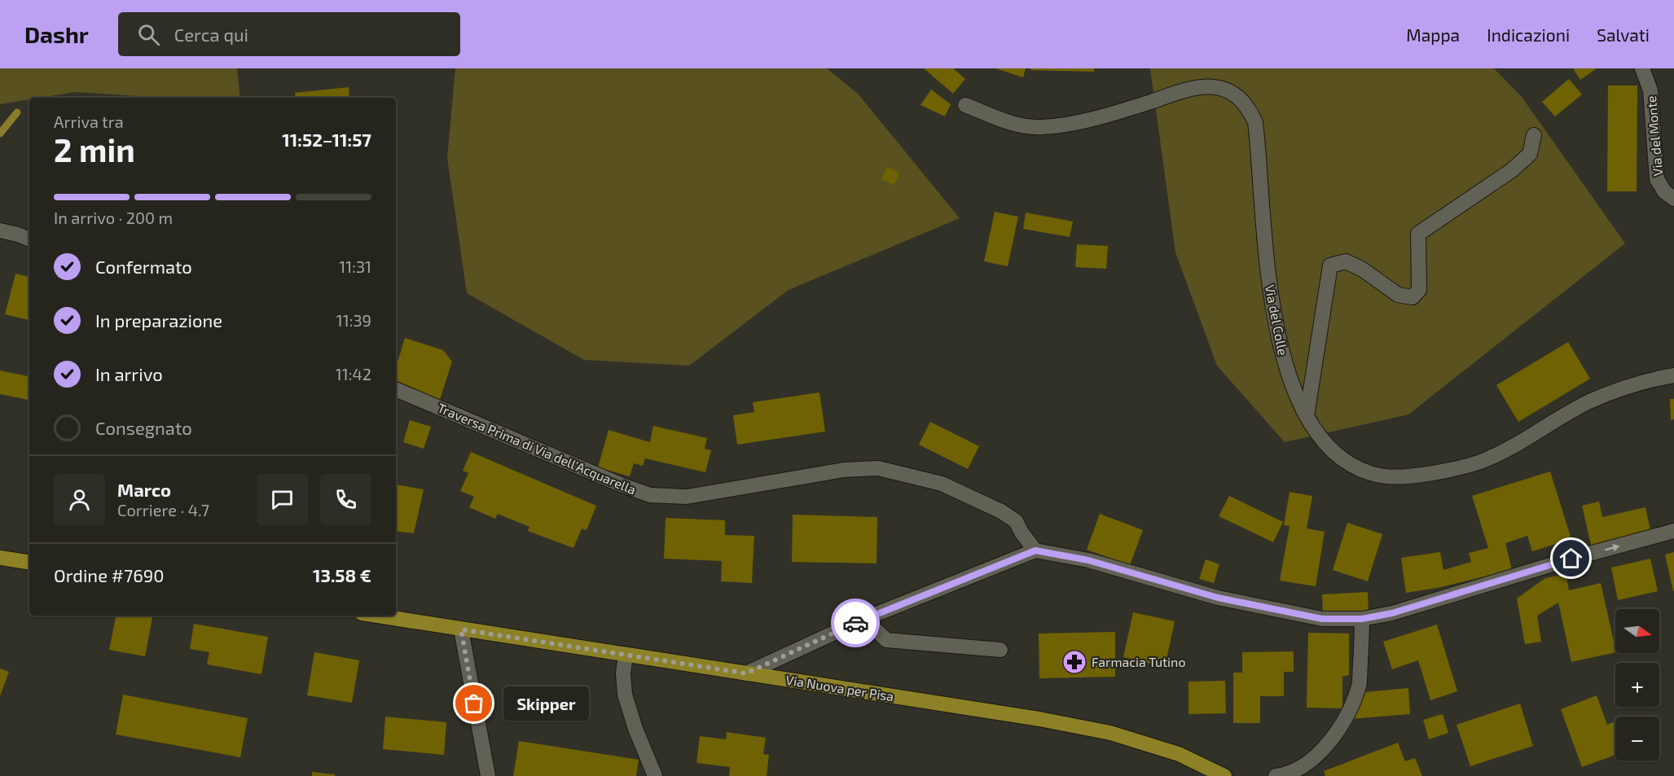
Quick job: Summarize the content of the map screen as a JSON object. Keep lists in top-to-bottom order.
{
  "streets": {
    "main road": ["Via Nuova per Pisa"],
    "street": ["Via del Monte", "Via del Colle", "Traversa Prima di Via dell'Acquarella"]
  },
  "places": {
    "pharmacy": ["Farmacia Tutino"],
    "other": ["Skipper"]
  },
  "north": "right",
  "page": {
    "header": "Dashr",
    "search": "Cerca qui",
    "nav": ["Mappa", "Indicazioni", "Salvati"],
    "heading": ["2 min", "Arriva tra", "11:52–11:57"],
    "panel": [
      "Marco",
      "Corriere · 4.7",
      "Ordine #7690",
      "13.58 €"
    ],
    "bar": "In arrivo · 200 m",
    "list": [
      ["Confermato", "11:31"],
      ["In preparazione", "11:39"],
      ["In arrivo", "11:42"],
      "Consegnato"
    ],
    "map_buttons": ["+", "−"],
    "bubble": "Skipper"
  }
}
